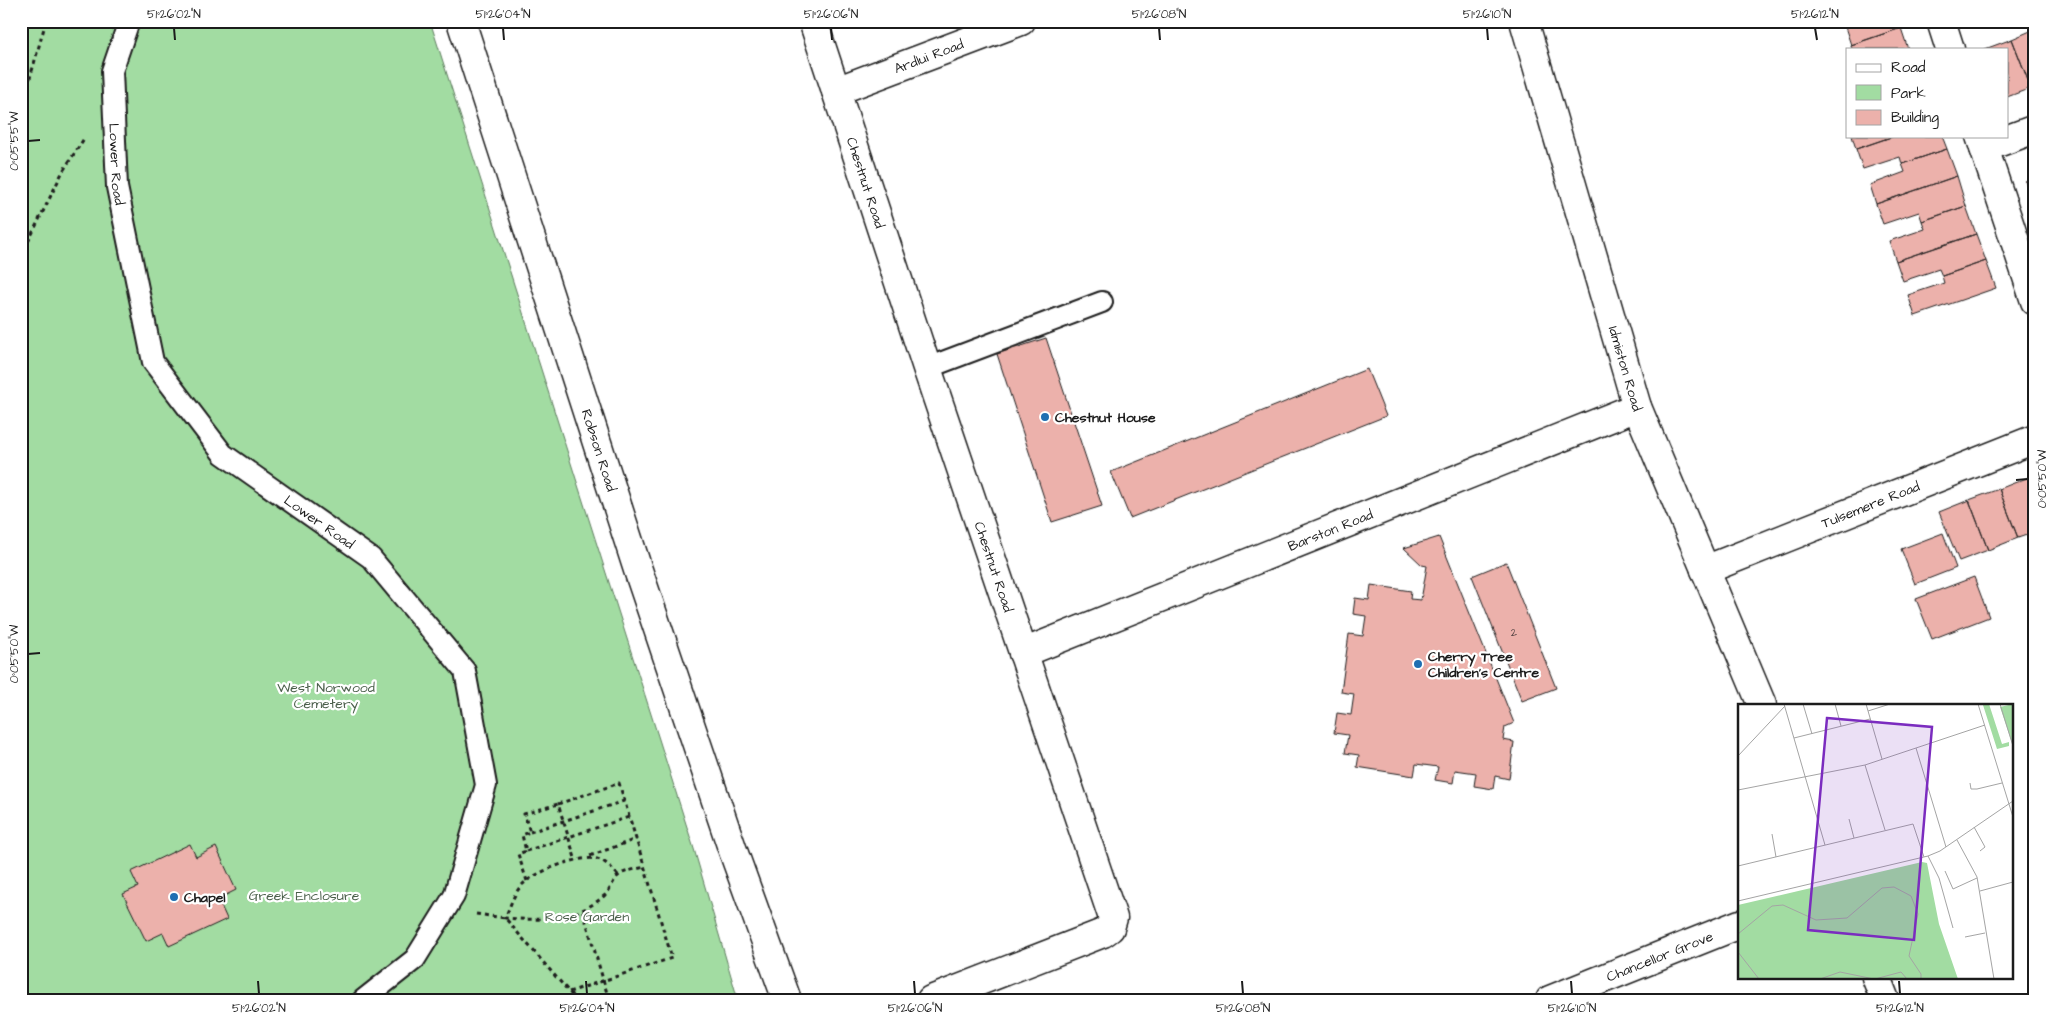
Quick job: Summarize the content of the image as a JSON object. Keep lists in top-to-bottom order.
{
  "streets": {
    "street": [
      "Ardlui Road",
      "Chestnut Road",
      "Idmiston Road",
      "Robson Road",
      "Tulsemere Road",
      "Barston Road",
      "Chancellor Grove"
    ],
    "lane": ["Lower Road"]
  },
  "crossings": [
    ["Ardlui Road", "Chestnut Road"],
    ["Chestnut Road", "Barston Road"],
    ["Idmiston Road", "Tulsemere Road"],
    ["Idmiston Road", "Barston Road"]
  ],
  "parks": ["West Norwood Cemetery", "Greek Enclosure", "Rose Garden"],
  "places": ["Chestnut House", "Cherry Tree Children's Centre", "Chapel"],
  "house_numbers": ["2"],
  "legend": ["Road", "Park", "Building"],
  "coordinates": [
    "51°26'02\"N",
    "51°26'04\"N",
    "51°26'06\"N",
    "51°26'08\"N",
    "51°26'10\"N",
    "51°26'12\"N",
    "0°05'55\"W",
    "0°05'50\"W"
  ]
}
